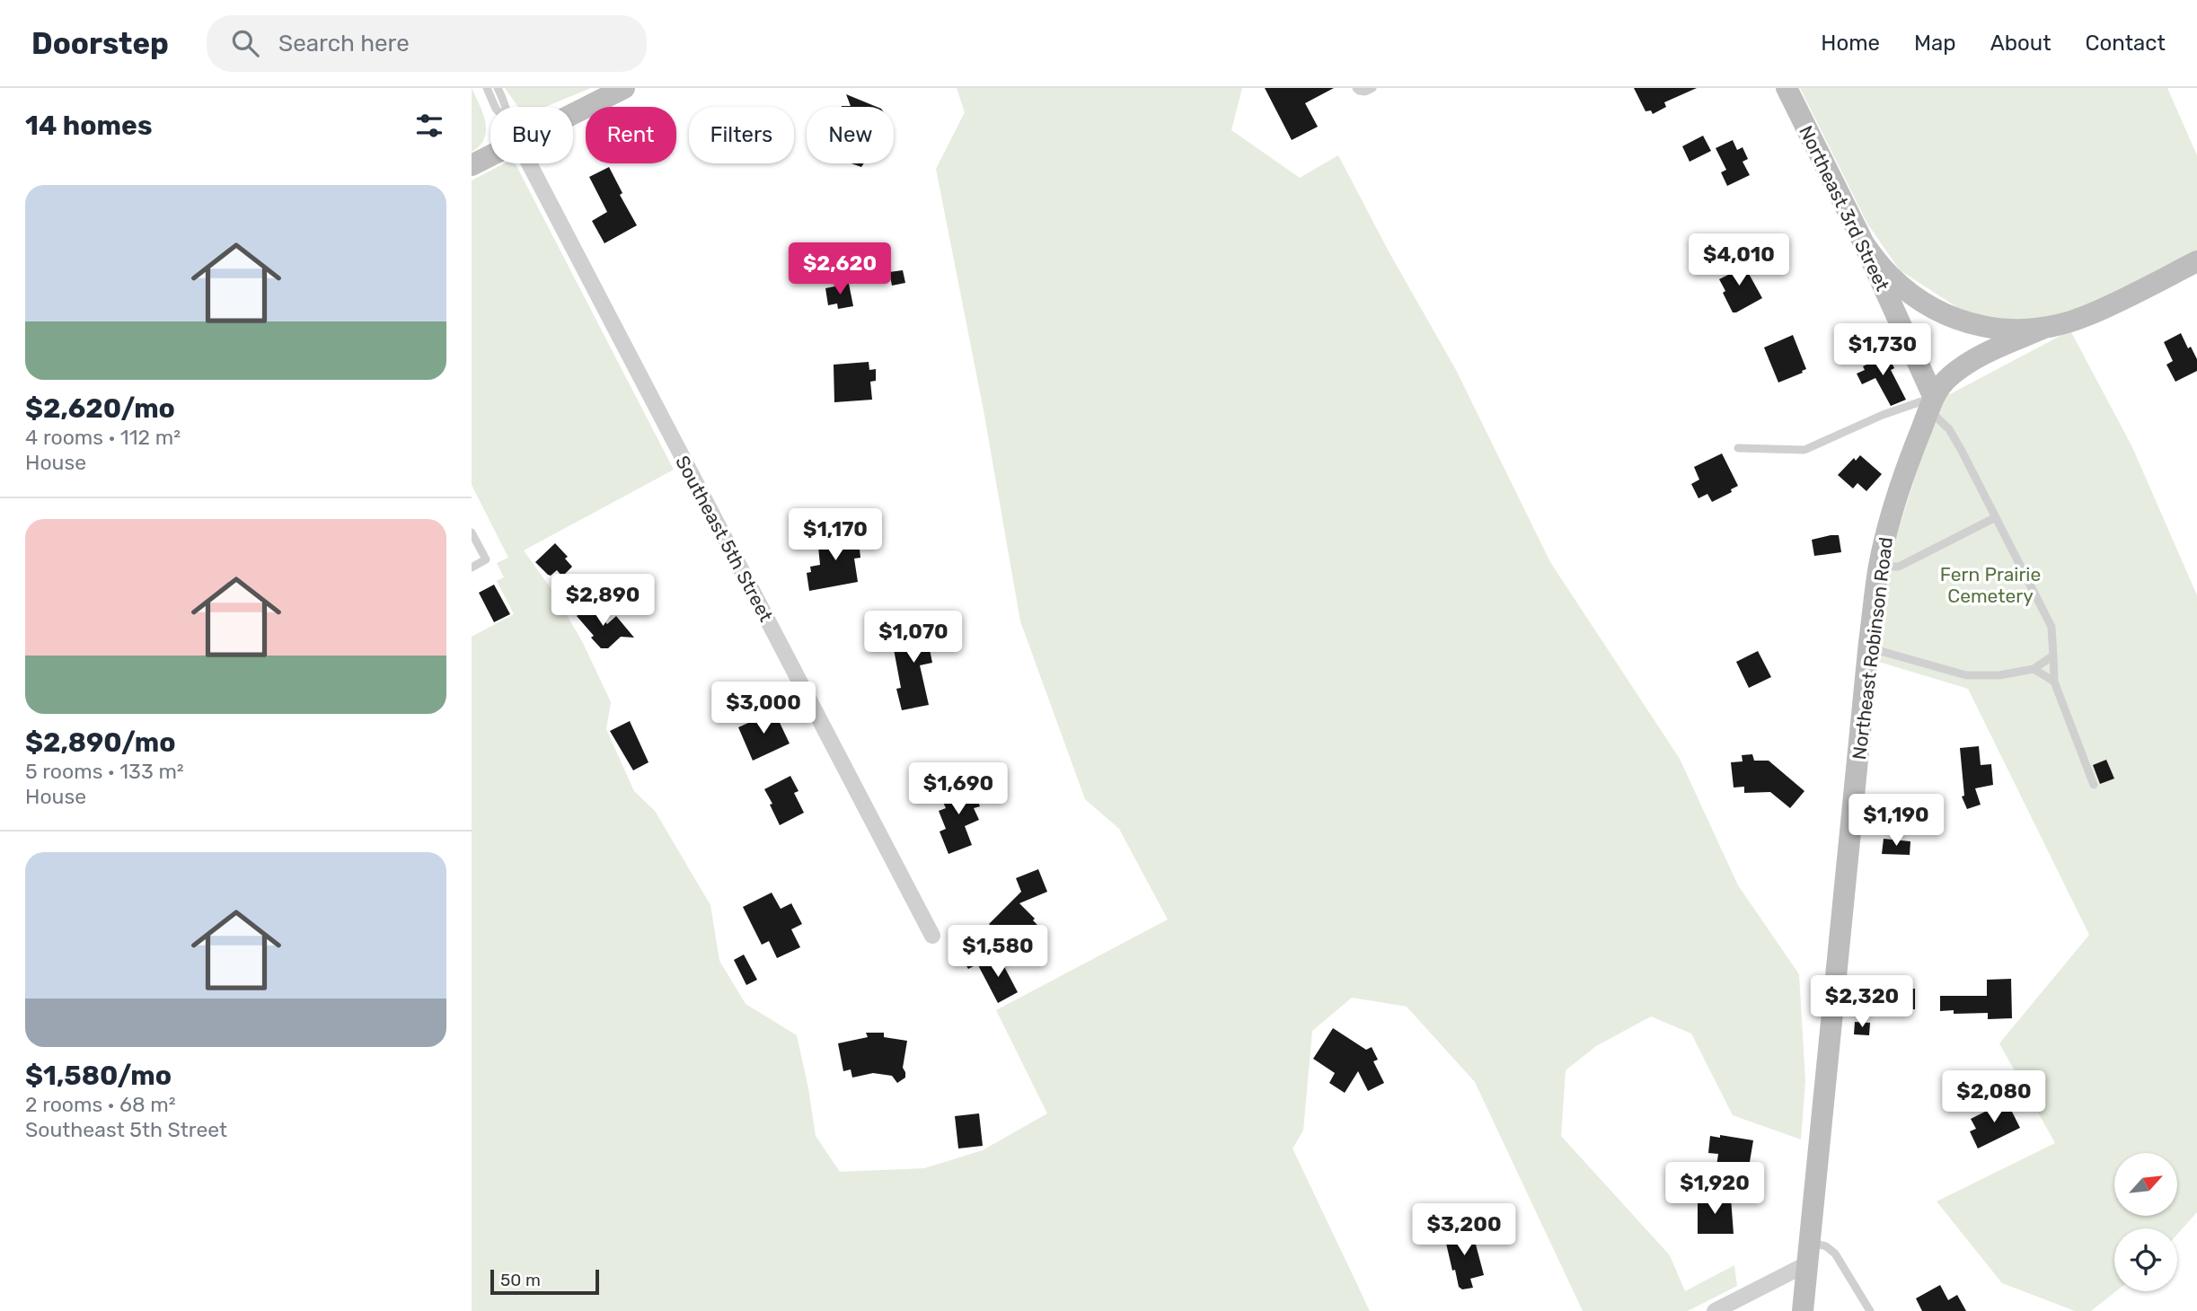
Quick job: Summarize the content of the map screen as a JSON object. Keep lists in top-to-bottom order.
{
  "streets": {
    "street": ["Northeast 3rd Street", "Southeast 5th Street", "Northeast Robinson Road"]
  },
  "crossings": [
    ["Northeast 3rd Street", "Northeast Robinson Road"]
  ],
  "parks": ["Fern Prairie Cemetery"],
  "scale_bar": "50 m",
  "north": "top right",
  "page": {
    "header": "Doorstep",
    "search": "Search here",
    "nav": [
      "Home",
      "Map",
      "About",
      "Contact"
    ],
    "heading": "14 homes",
    "chip": [
      "Buy",
      "Rent",
      "Filters",
      "New"
    ],
    "list": [
      {
        "name": "$2,620/mo",
        "note": "4 rooms · 112 m² · House"
      },
      {
        "name": "$2,890/mo",
        "note": "5 rooms · 133 m² · House"
      },
      {
        "name": "$1,580/mo",
        "note": "2 rooms · 68 m² · Southeast 5th Street"
      }
    ],
    "price": [
      "$4,010",
      "$2,620",
      "$1,730",
      "$1,170",
      "$2,890",
      "$1,070",
      "$3,000",
      "$1,690",
      "$1,190",
      "$1,580",
      "$2,320",
      "$2,080",
      "$1,920",
      "$3,200"
    ],
    "scale": "50 m"
  }
}
